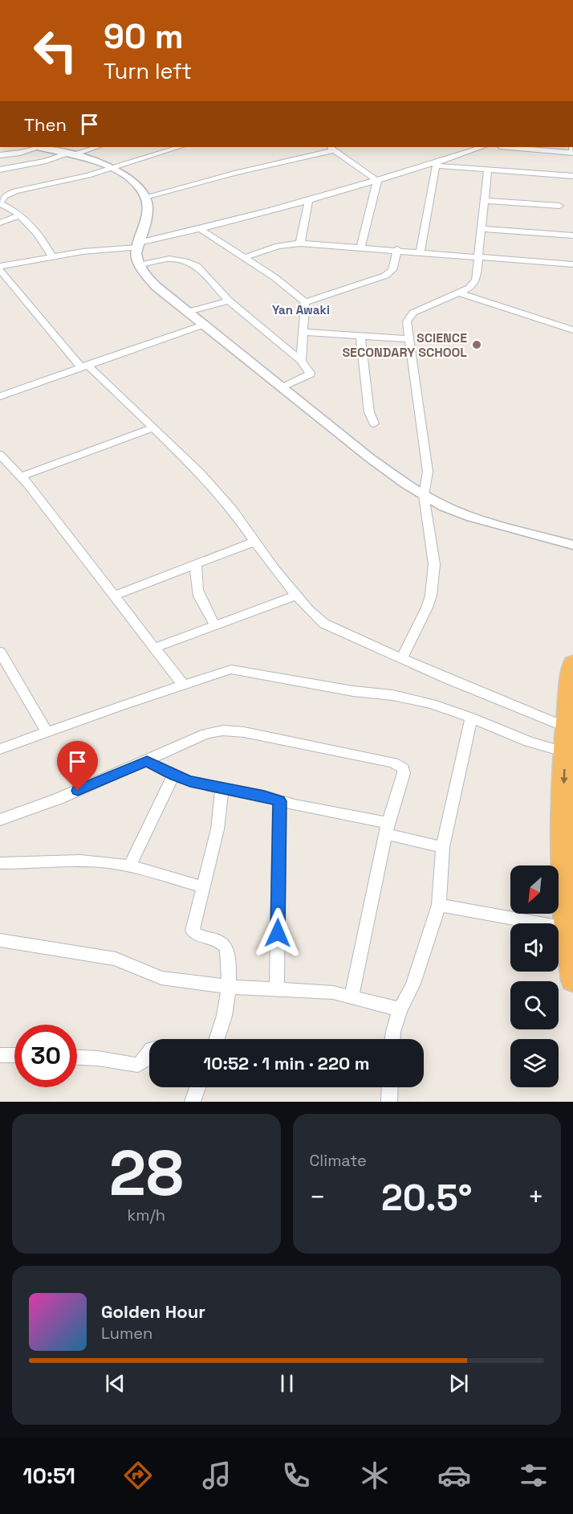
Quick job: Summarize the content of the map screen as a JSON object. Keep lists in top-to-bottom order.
{
  "districts": ["Yan Awaki"],
  "places": ["SCIENCE SECONDARY SCHOOL"],
  "north": "bottom left",
  "page": {
    "turn": ["90 m", "Turn left"],
    "then": "Then",
    "limit": "30",
    "trip": "10:52 · 1 min · 220 m",
    "tile": [
      ["28", "km/h"],
      "Climate"
    ],
    "heat": ["−", "20.5°", "+"],
    "song": ["Golden Hour", "Lumen"],
    "tabs": "10:51"
  }
}
